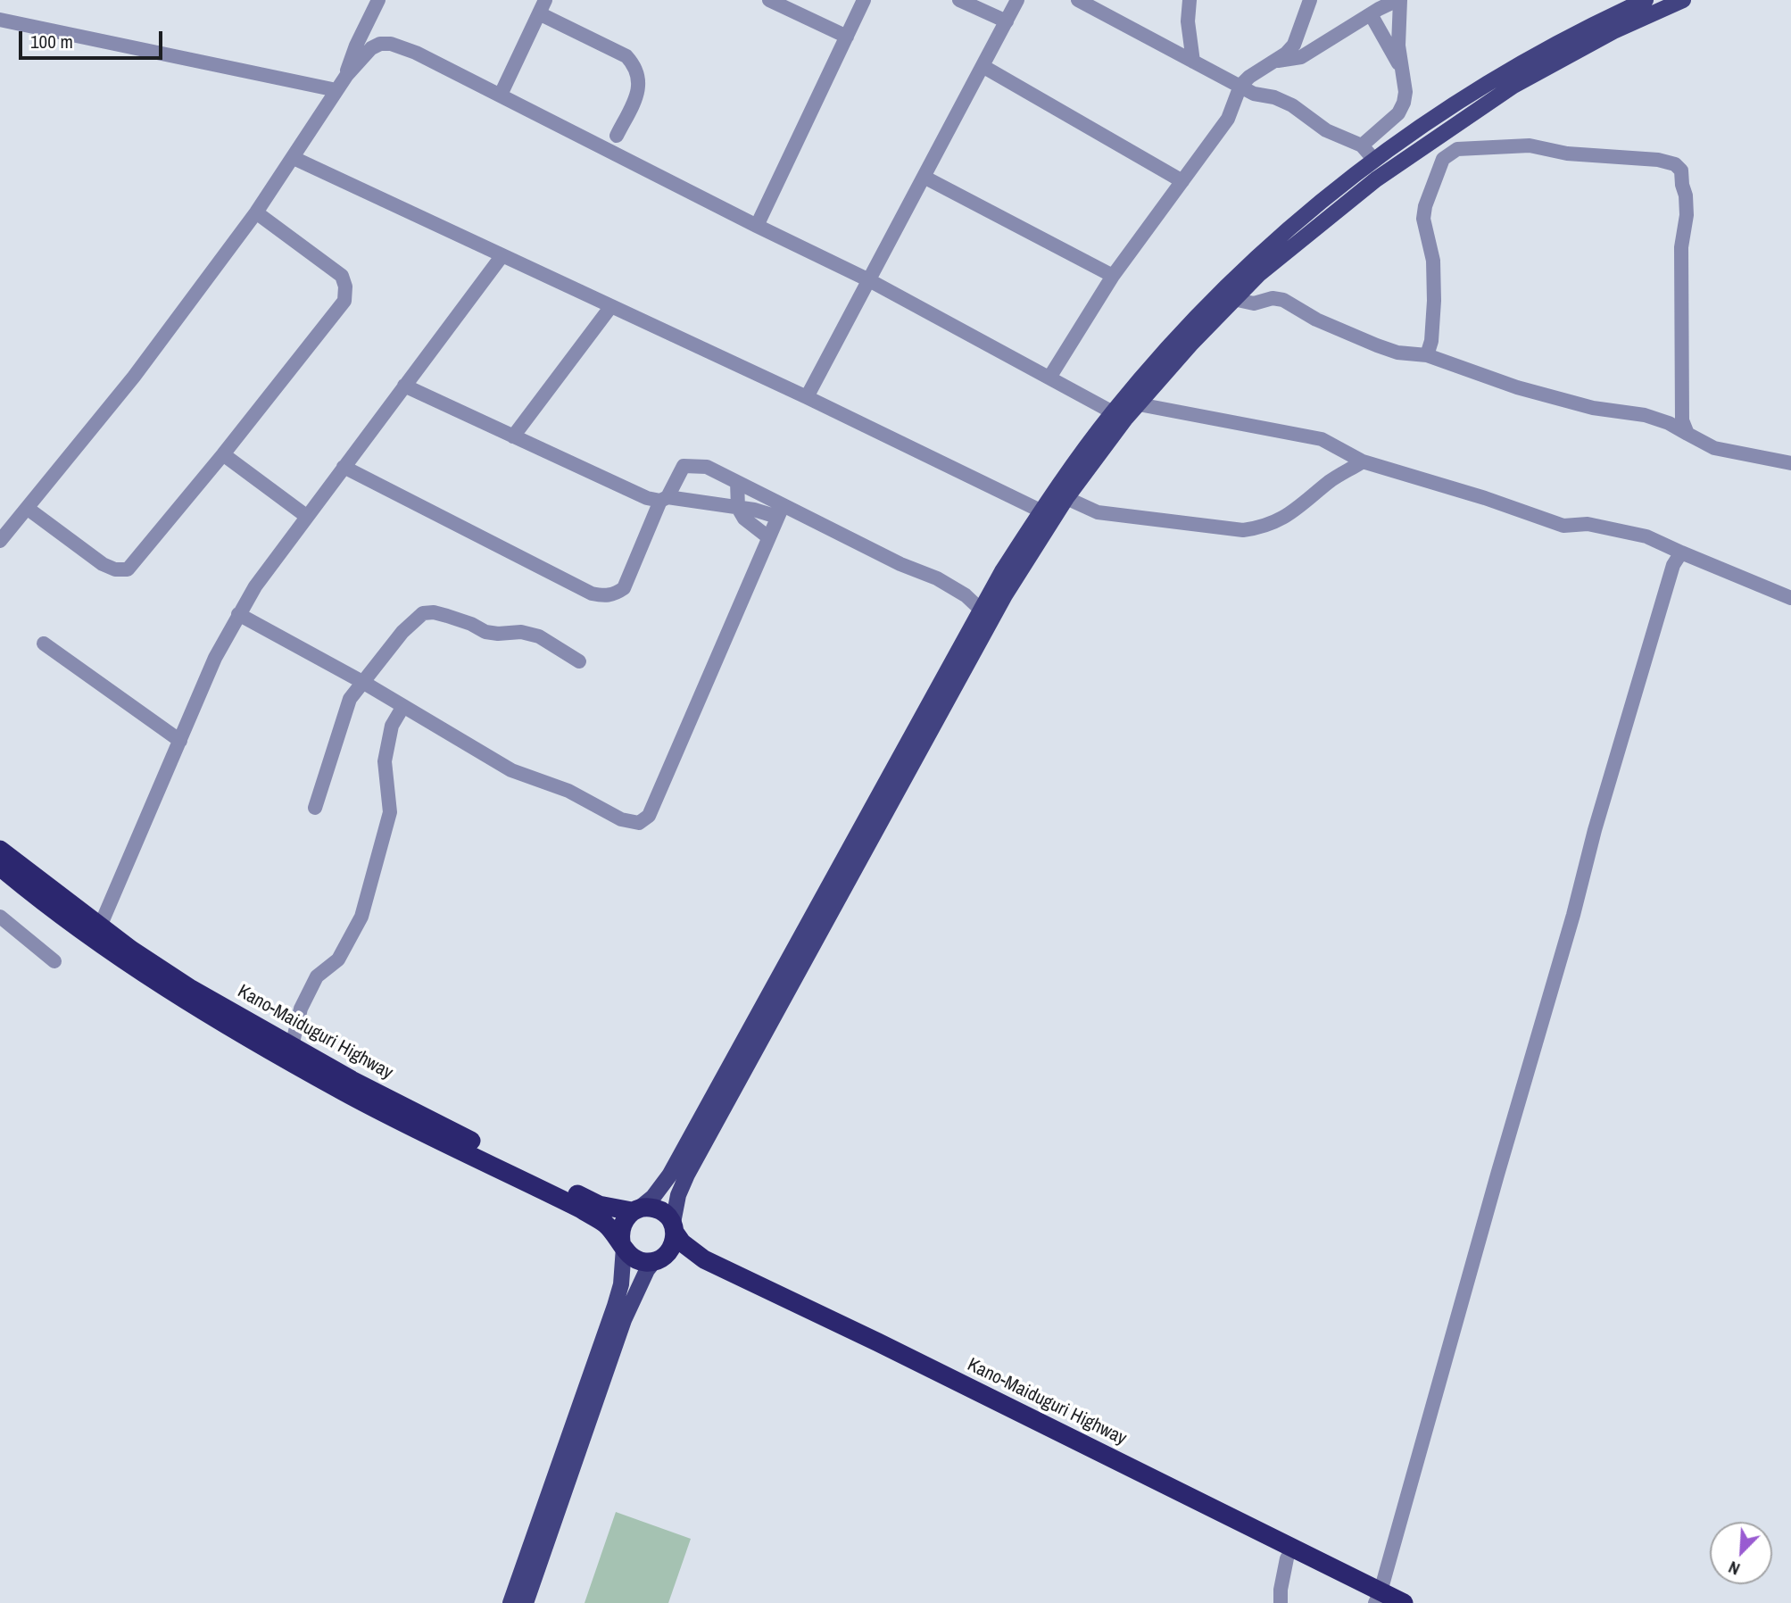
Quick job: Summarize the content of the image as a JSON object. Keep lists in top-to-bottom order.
{
  "streets": {
    "highway": ["Kano-Maiduguri Highway"]
  },
  "scale_bar": "100 m",
  "north": "bottom left"
}
